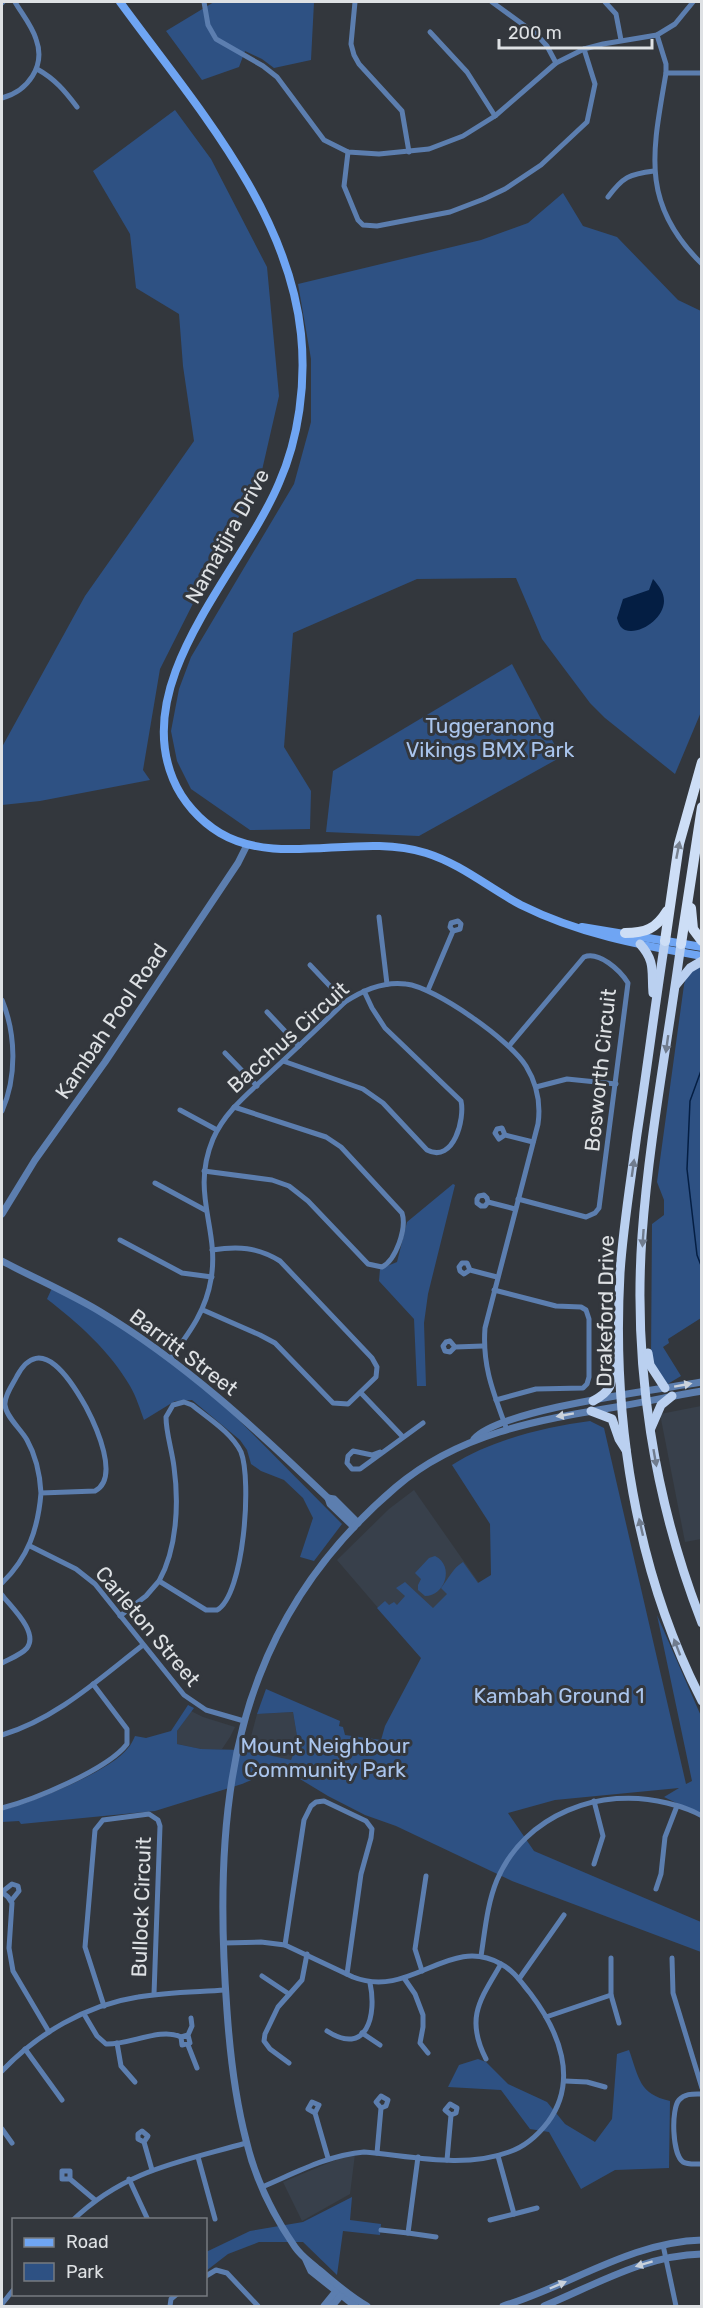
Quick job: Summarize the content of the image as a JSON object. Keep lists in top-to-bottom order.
{
  "streets": {
    "highway": ["Drakeford Drive"],
    "main road": ["Namatjira Drive"],
    "street": [
      "Kambah Pool Road",
      "Bacchus Circuit",
      "Bosworth Circuit",
      "Barritt Street",
      "Carleton Street",
      "Bullock Circuit"
    ]
  },
  "crossings": [
    ["Namatjira Drive", "Kambah Pool Road"],
    ["Bacchus Circuit", "Bosworth Circuit"],
    ["Bacchus Circuit", "Barritt Street"]
  ],
  "parks": ["Tuggeranong Vikings BMX Park", "Kambah Ground 1", "Mount Neighbour Community Park"],
  "legend": ["Road", "Park"],
  "scale_bar": "200 m"
}
